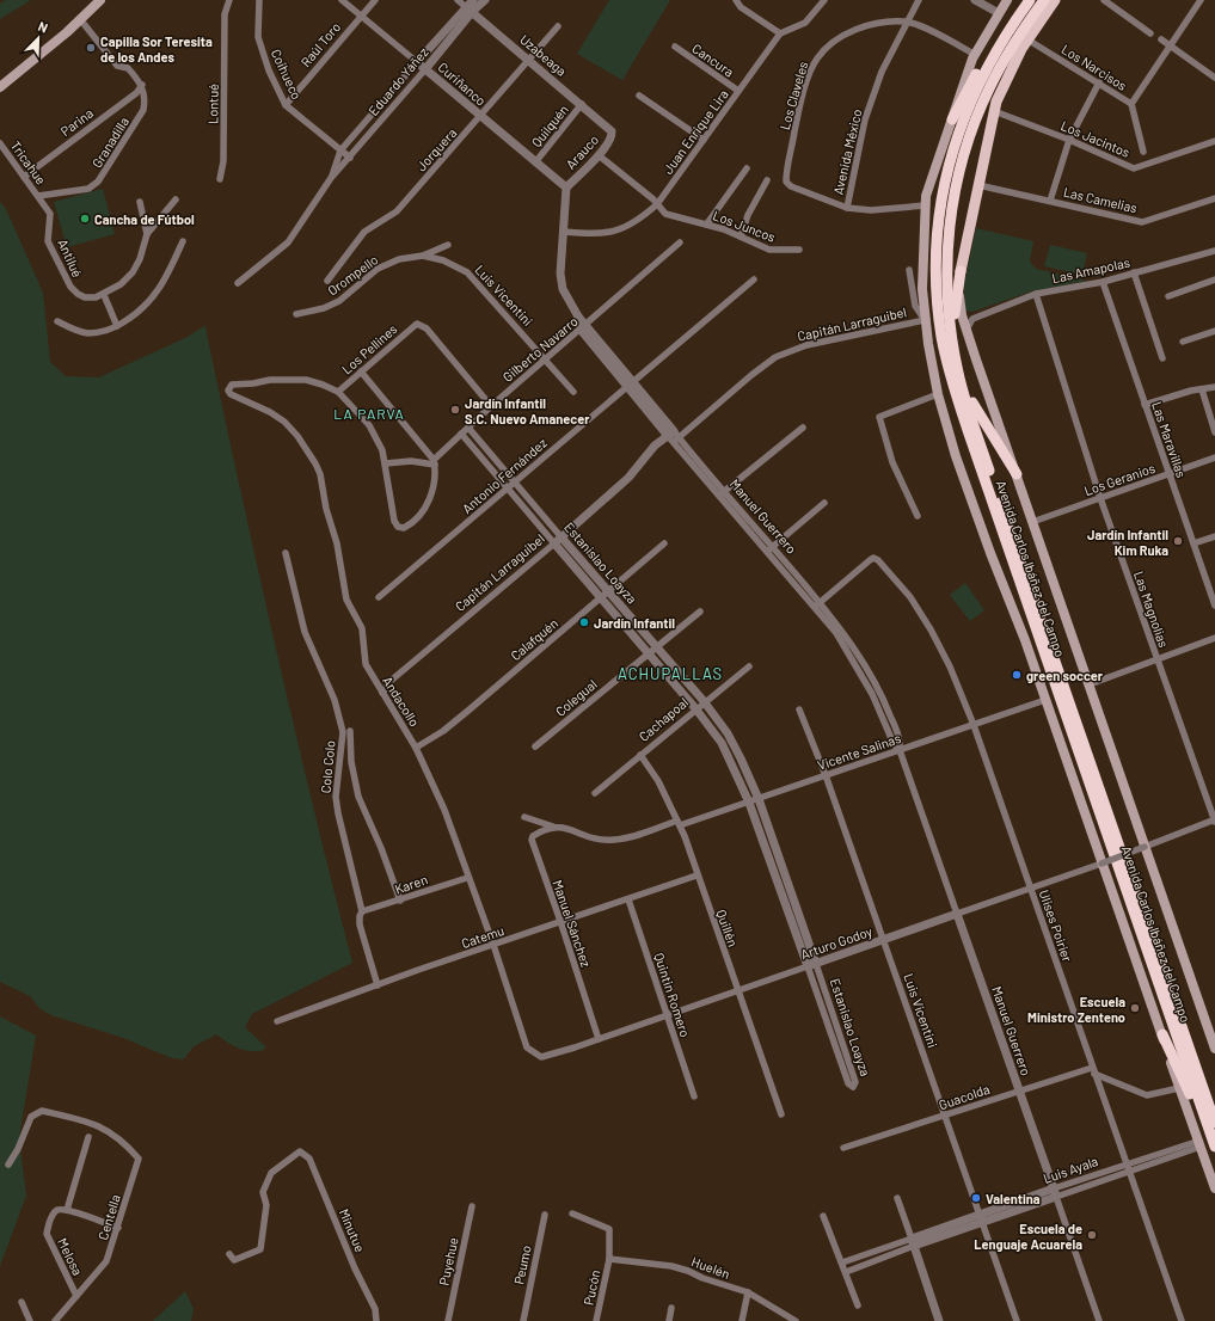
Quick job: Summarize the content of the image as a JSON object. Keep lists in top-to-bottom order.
{
  "streets": {
    "highway": ["Avenida Carlos Ibáñez del Campo"],
    "street": [
      "Raúl Toro",
      "Uzabeaga",
      "Cancura",
      "Los Narcisos",
      "Coihueco",
      "Eduardo Yáñez",
      "Curiñanco",
      "Los Claveles",
      "Lontué",
      "Parina",
      "Quilquén",
      "Juan Enrique Lira",
      "Los Jacintos",
      "Granadilla",
      "Jorquera",
      "Arauco",
      "Avenida México",
      "Tricahue",
      "Las Camelias",
      "Los Juncos",
      "Antilué",
      "Las Amapolas",
      "Orompello",
      "Luis Vicentini",
      "Capitán Larraguibel",
      "Los Pellines",
      "Gilberto Navarro",
      "Las Maravillas",
      "Antonio Fernández",
      "Los Geranios",
      "Manuel Guerrero",
      "Estanislao Loayza",
      "Las Magnolias",
      "Calafquén",
      "Colegual",
      "Andacollo",
      "Cachapoal",
      "Vicente Salinas",
      "Colo Colo",
      "Karen",
      "Manuel Sánchez",
      "Ulises Poirier",
      "Quillén",
      "Catemu",
      "Arturo Godoy",
      "Quintin Romero",
      "Guacolda",
      "Luis Ayala",
      "Centella",
      "Minutue",
      "Melosa",
      "Puyehue",
      "Peumo",
      "Huelén",
      "Pucón"
    ]
  },
  "crossings": [
    ["Raúl Toro", "Coihueco"],
    ["Raúl Toro", "Curiñanco"],
    ["Uzabeaga", "Eduardo Yáñez"],
    ["Uzabeaga", "Quilquén"],
    ["Uzabeaga", "Jorquera"],
    ["Uzabeaga", "Arauco"],
    ["Cancura", "Juan Enrique Lira"],
    ["Los Narcisos", "Avenida Carlos Ibáñez del Campo"],
    ["Coihueco", "Eduardo Yáñez"],
    ["Eduardo Yáñez", "Curiñanco"],
    ["Curiñanco", "Quilquén"],
    ["Curiñanco", "Jorquera"],
    ["Curiñanco", "Arauco"],
    ["Curiñanco", "Manuel Guerrero"],
    ["Los Claveles", "Avenida México"],
    ["Parina", "Granadilla"],
    ["Parina", "Tricahue"],
    ["Juan Enrique Lira", "Los Juncos"],
    ["Juan Enrique Lira", "Manuel Guerrero"],
    ["Los Jacintos", "Avenida Carlos Ibáñez del Campo"],
    ["Granadilla", "Tricahue"],
    ["Granadilla", "Antilué"],
    ["Arauco", "Manuel Guerrero"],
    ["Tricahue", "Antilué"],
    ["Las Camelias", "Avenida Carlos Ibáñez del Campo"],
    ["Las Amapolas", "Las Maravillas"],
    ["Las Amapolas", "Las Magnolias"],
    ["Orompello", "Luis Vicentini"],
    ["Luis Vicentini", "Gilberto Navarro"],
    ["Luis Vicentini", "Vicente Salinas"],
    ["Luis Vicentini", "Arturo Godoy"],
    ["Luis Vicentini", "Guacolda"],
    ["Luis Vicentini", "Luis Ayala"],
    ["Capitán Larraguibel", "Manuel Guerrero"],
    ["Capitán Larraguibel", "Estanislao Loayza"],
    ["Capitán Larraguibel", "Andacollo"],
    ["Los Pellines", "Gilberto Navarro"],
    ["Los Pellines", "Andacollo"],
    ["Gilberto Navarro", "Manuel Guerrero"],
    ["Gilberto Navarro", "Estanislao Loayza"],
    ["Las Maravillas", "Los Geranios"],
    ["Antonio Fernández", "Manuel Guerrero"],
    ["Antonio Fernández", "Estanislao Loayza"],
    ["Los Geranios", "Avenida Carlos Ibáñez del Campo"],
    ["Los Geranios", "Las Magnolias"],
    ["Manuel Guerrero", "Vicente Salinas"],
    ["Manuel Guerrero", "Ulises Poirier"],
    ["Manuel Guerrero", "Arturo Godoy"],
    ["Manuel Guerrero", "Guacolda"],
    ["Manuel Guerrero", "Luis Ayala"],
    ["Estanislao Loayza", "Calafquén"],
    ["Estanislao Loayza", "Colegual"],
    ["Estanislao Loayza", "Cachapoal"],
    ["Estanislao Loayza", "Vicente Salinas"],
    ["Estanislao Loayza", "Arturo Godoy"],
    ["Avenida Carlos Ibáñez del Campo", "Arturo Godoy"],
    ["Las Magnolias", "Arturo Godoy"],
    ["Calafquén", "Andacollo"],
    ["Andacollo", "Karen"],
    ["Andacollo", "Catemu"],
    ["Andacollo", "Arturo Godoy"],
    ["Cachapoal", "Quillén"],
    ["Vicente Salinas", "Manuel Sánchez"],
    ["Vicente Salinas", "Ulises Poirier"],
    ["Vicente Salinas", "Quillén"],
    ["Colo Colo", "Karen"],
    ["Colo Colo", "Catemu"],
    ["Manuel Sánchez", "Catemu"],
    ["Manuel Sánchez", "Arturo Godoy"],
    ["Ulises Poirier", "Arturo Godoy"],
    ["Ulises Poirier", "Guacolda"],
    ["Ulises Poirier", "Luis Ayala"],
    ["Quillén", "Catemu"],
    ["Quillén", "Arturo Godoy"],
    ["Catemu", "Quintin Romero"],
    ["Arturo Godoy", "Quintin Romero"],
    ["Centella", "Melosa"],
    ["Huelén", "Pucón"]
  ],
  "districts": ["LA PARVA", "ACHUPALLAS"],
  "places": [
    "Capilla Sor Teresita de los Andes",
    "Cancha de Fútbol",
    "Jardín Infantil S.C. Nuevo Amanecer",
    "Jardín Infantil Kim Ruka",
    "Jardín Infantil",
    "green soccer",
    "Escuela Ministro Zenteno",
    "Valentina",
    "Escuela de Lenguaje Acuarela"
  ],
  "north": "top right"
}
